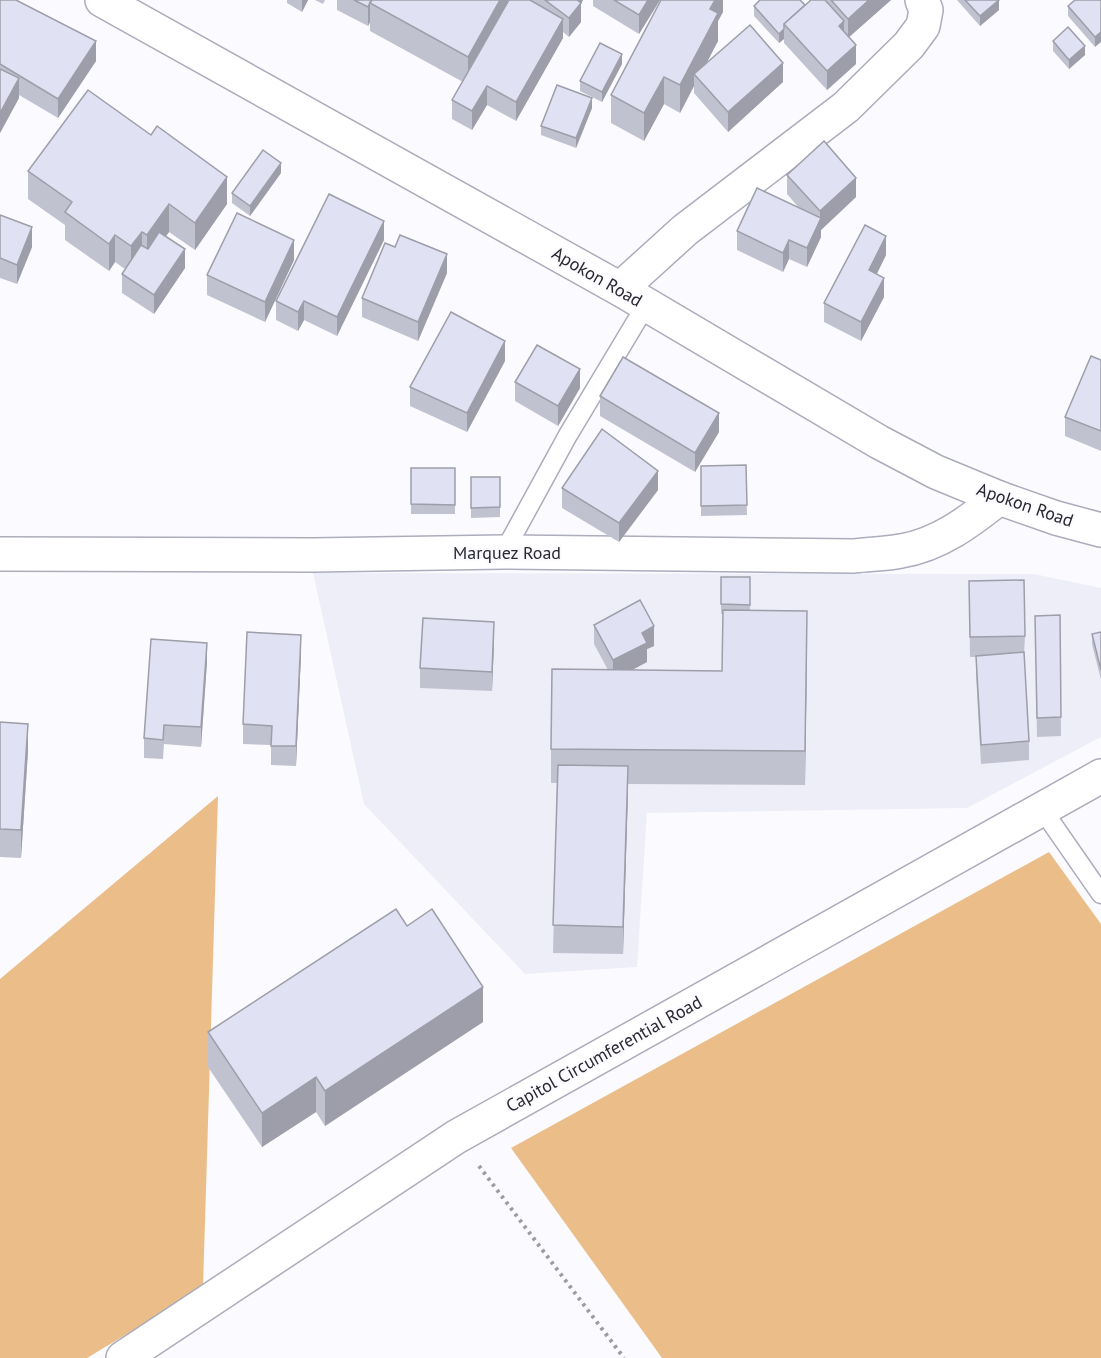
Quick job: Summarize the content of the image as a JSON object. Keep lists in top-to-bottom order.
{
  "streets": {
    "main road": ["Apokon Road", "Marquez Road", "Capitol Circumferential Road"]
  },
  "crossings": [
    ["Apokon Road", "Marquez Road"]
  ]
}
